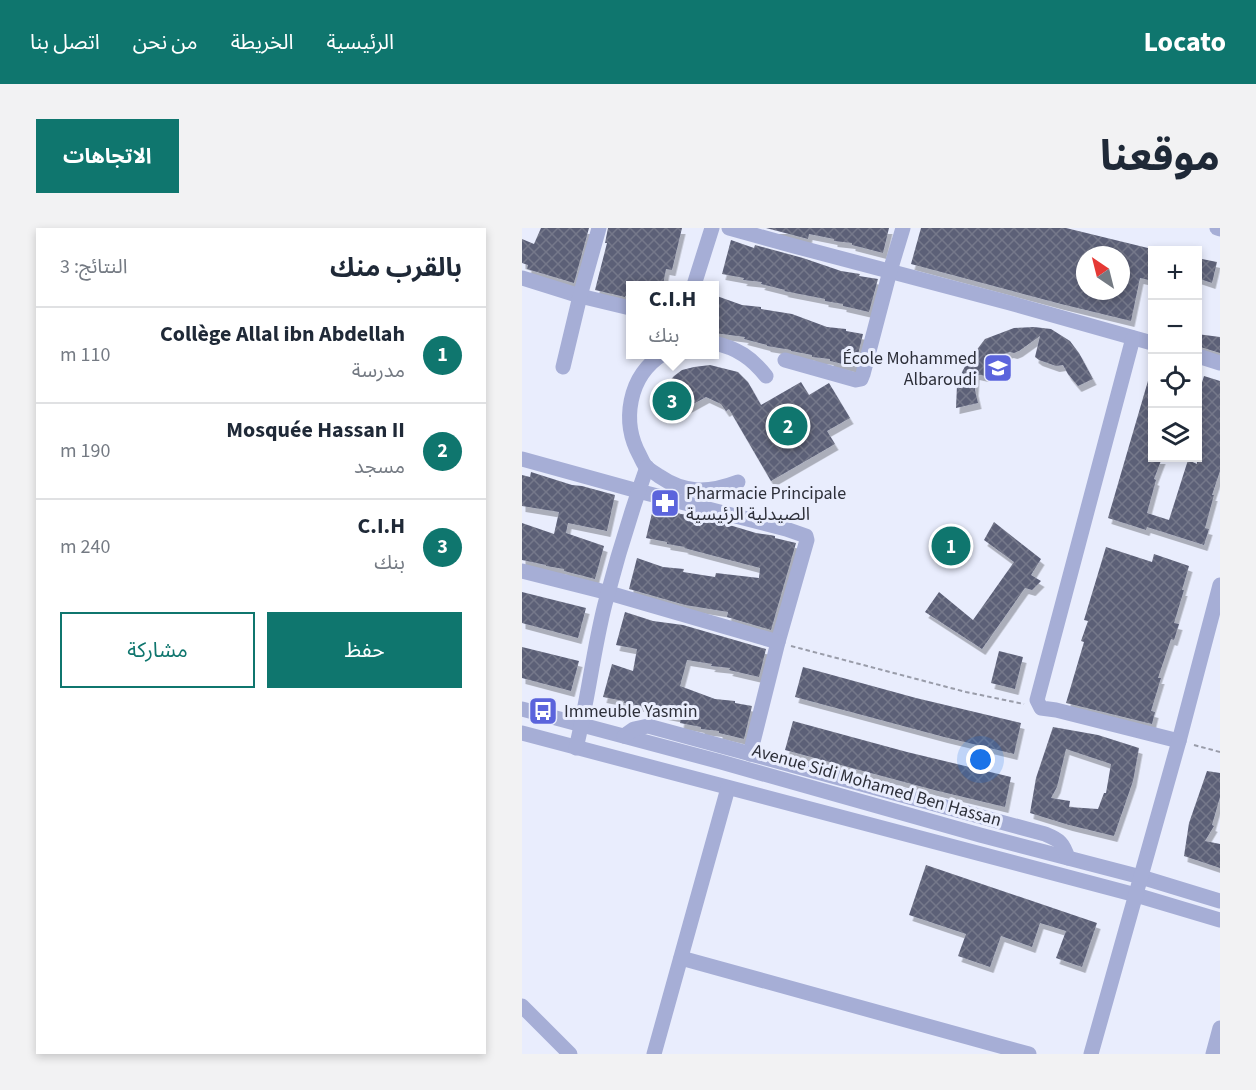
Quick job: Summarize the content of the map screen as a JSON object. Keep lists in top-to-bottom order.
{
  "streets": {
    "street": ["Avenue Sidi Mohamed Ben Hassan"]
  },
  "places": {
    "school or university": ["École Mohammed Albaroudi"],
    "pharmacy": ["Pharmacie Principale الصيدلية الرئيسية"],
    "bus stop": ["Immeuble Yasmin"]
  },
  "north": "top left",
  "page": {
    "header": "Locato",
    "nav": [
      "الرئيسية",
      "الخريطة",
      "من نحن",
      "اتصل بنا"
    ],
    "title": "موقعنا",
    "buttons": [
      "الاتجاهات",
      ["حفظ", "مشاركة"]
    ],
    "heading": ["بالقرب منك", "النتائج: 3"],
    "map_buttons": ["+", "−"],
    "popup": ["C.I.H", "بنك"],
    "list": [
      {
        "mark": "1",
        "name": "Collège Allal ibn Abdellah",
        "note": "مدرسة",
        "value": "110 m"
      },
      {
        "mark": "2",
        "name": "Mosquée Hassan II",
        "note": "مسجد",
        "value": "190 m"
      },
      {
        "mark": "3",
        "name": "C.I.H",
        "note": "بنك",
        "value": "240 m"
      }
    ],
    "pins": ["3", "2", "1"]
  }
}
